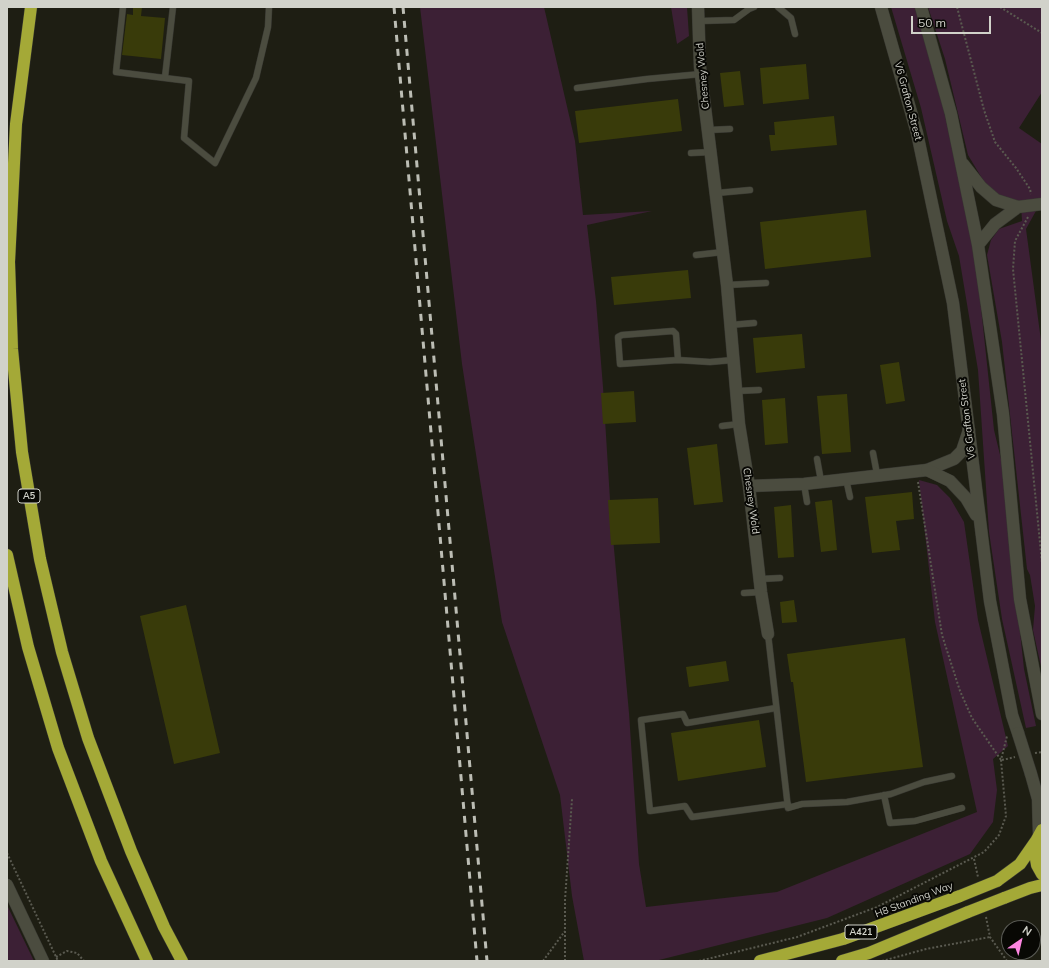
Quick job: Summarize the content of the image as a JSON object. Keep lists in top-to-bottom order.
{
  "streets": {
    "highway": ["A5", "H8 Standing Way", "A421"],
    "street": ["Chesney Wold", "V6 Grafton Street"]
  },
  "crossings": [
    ["V6 Grafton Street", "H8 Standing Way"]
  ],
  "scale_bar": "50 m",
  "north": "top right"
}
